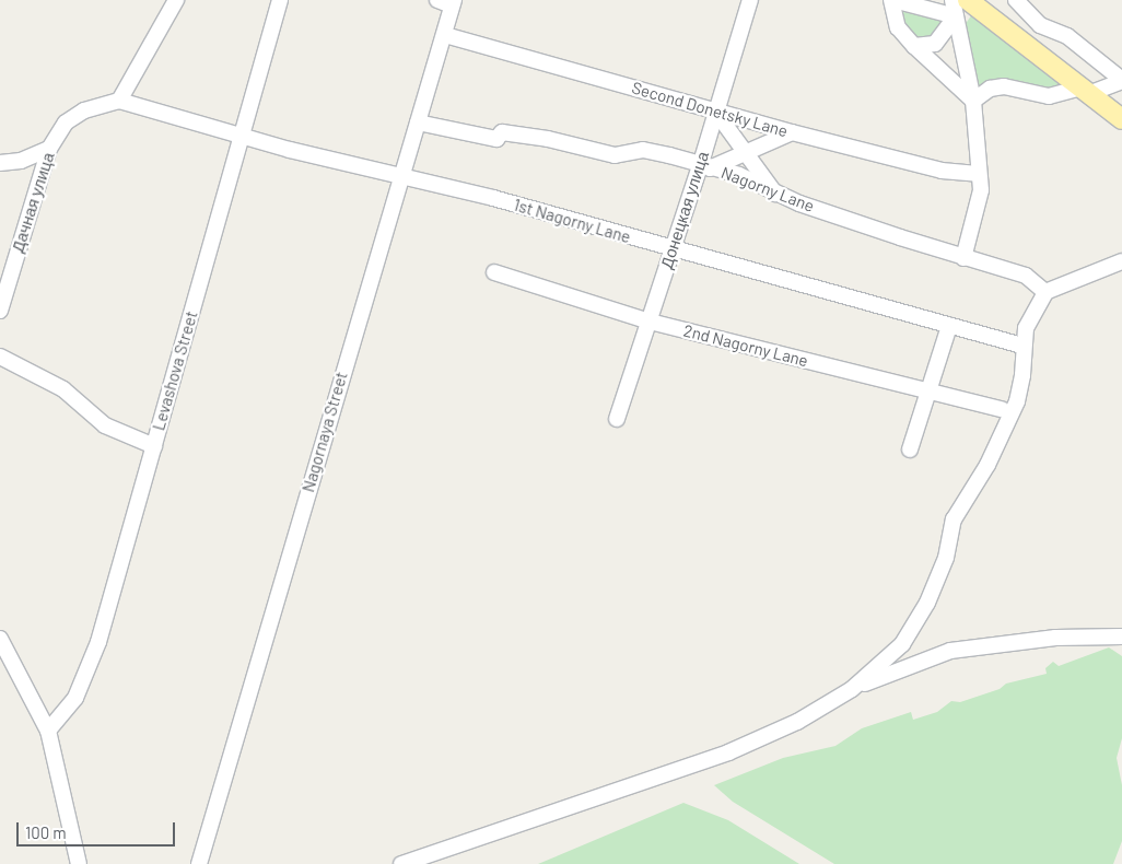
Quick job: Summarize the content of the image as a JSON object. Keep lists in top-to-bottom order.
{
  "streets": {
    "street": [
      "Second Donetsky Lane",
      "Nagorny Lane",
      "Дачная улица",
      "Донецкая улица",
      "1st Nagorny Lane",
      "2nd Nagorny Lane",
      "Levashova Street",
      "Nagornaya Street"
    ]
  },
  "crossings": [
    ["Second Donetsky Lane", "Донецкая улица"],
    ["Second Donetsky Lane", "Nagornaya Street"],
    ["Nagorny Lane", "Донецкая улица"],
    ["Nagorny Lane", "Nagornaya Street"],
    ["Дачная улица", "1st Nagorny Lane"],
    ["Донецкая улица", "1st Nagorny Lane"],
    ["Донецкая улица", "2nd Nagorny Lane"],
    ["1st Nagorny Lane", "Levashova Street"],
    ["1st Nagorny Lane", "Nagornaya Street"]
  ],
  "scale_bar": "100 m"
}
